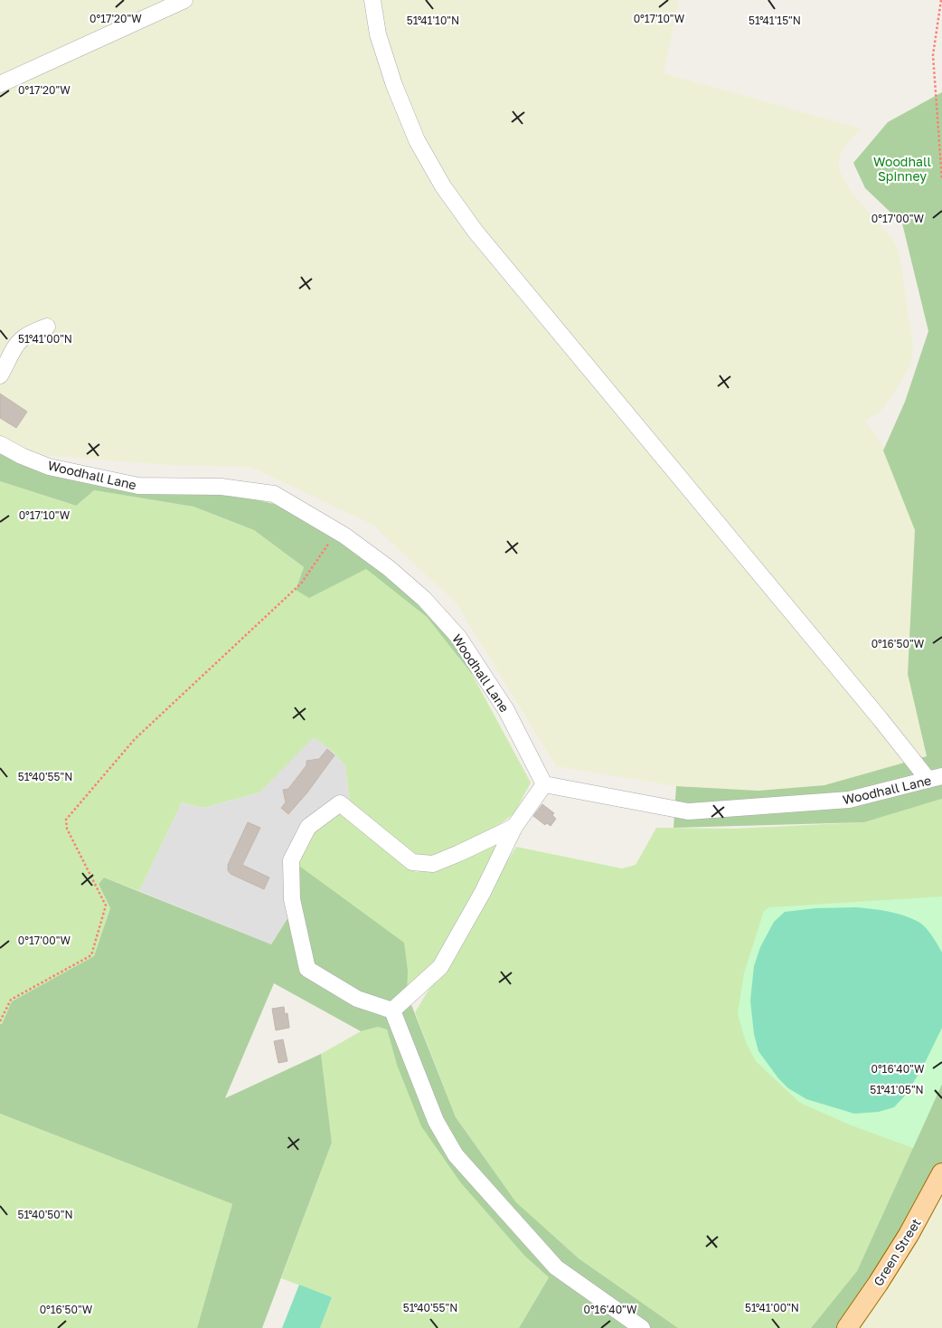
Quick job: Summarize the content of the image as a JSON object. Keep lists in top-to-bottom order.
{
  "streets": {
    "main road": ["Green Street"],
    "street": ["Woodhall Lane"]
  },
  "parks": ["Woodhall Spinney"],
  "coordinates": [
    "0°17'20\"W",
    "0°17'10\"W",
    "51°41'15\"N",
    "51°41'10\"N",
    "0°17'00\"W",
    "51°41'00\"N",
    "0°16'50\"W",
    "51°40'55\"N",
    "0°16'40\"W",
    "51°41'05\"N",
    "51°40'50\"N"
  ]
}
